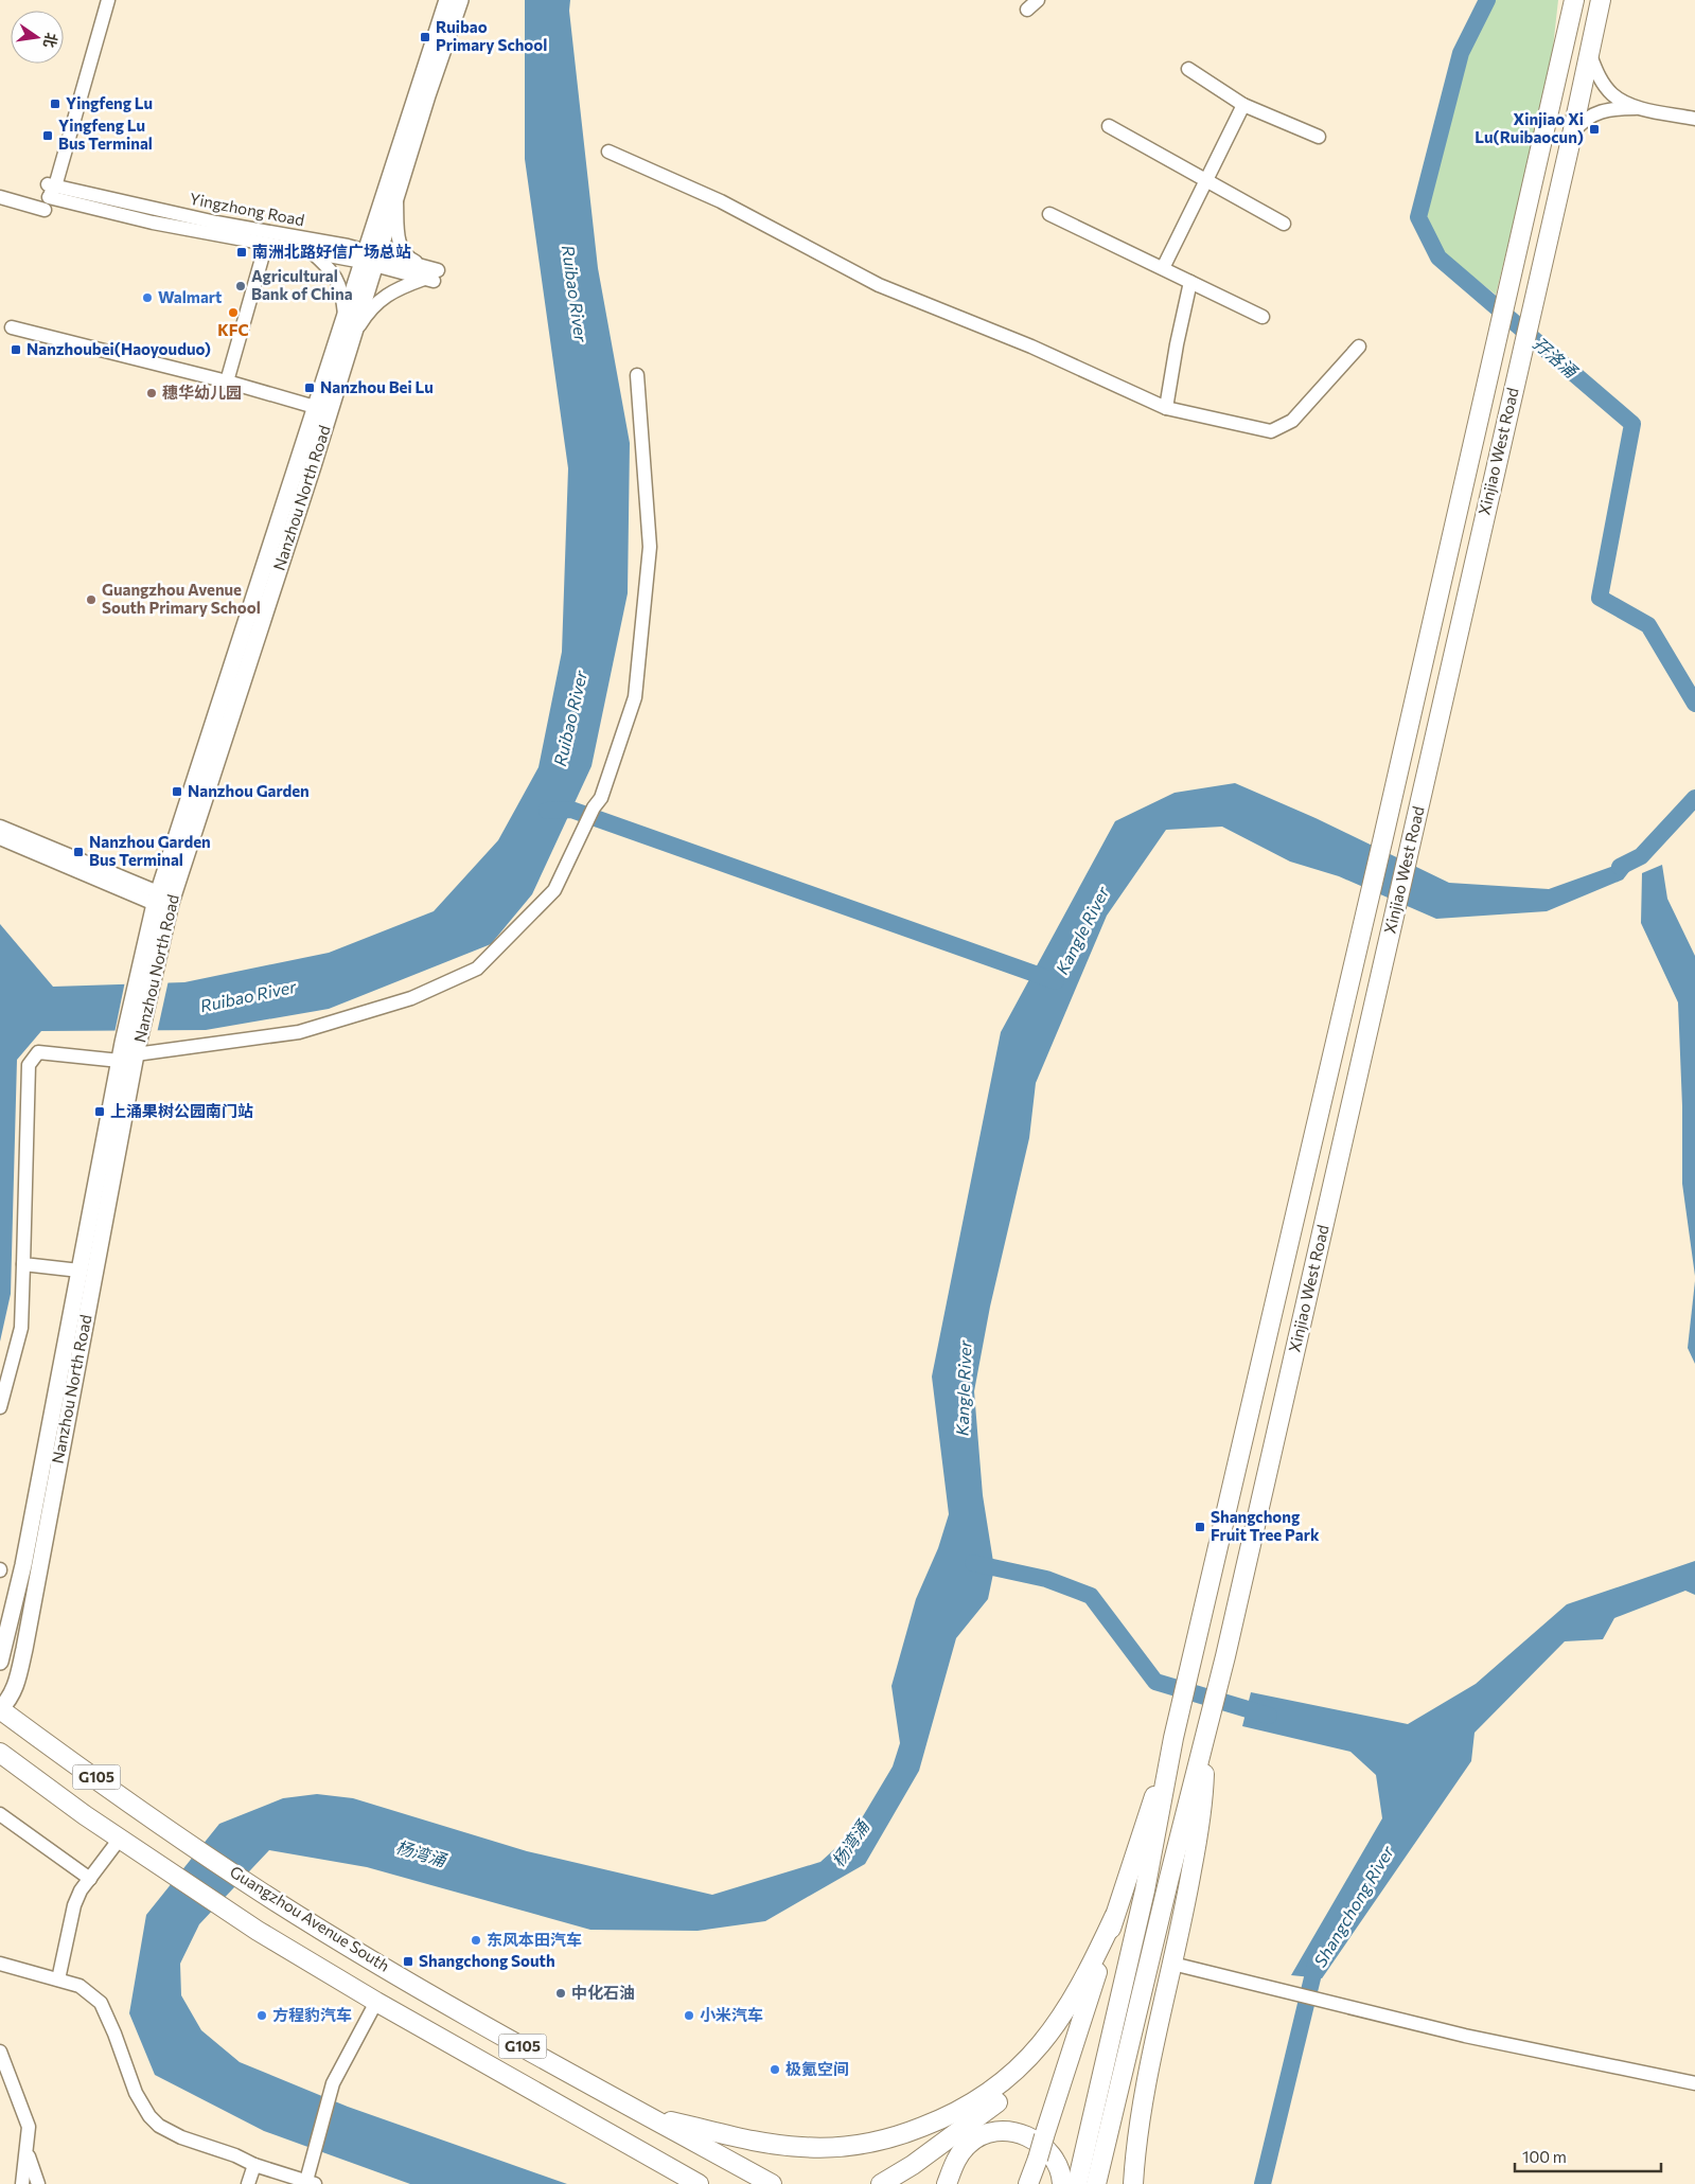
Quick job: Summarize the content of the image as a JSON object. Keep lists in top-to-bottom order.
{
  "streets": {
    "highway": ["Xinjiao West Road", "G105", "Guangzhou Avenue South"],
    "main road": ["Nanzhou North Road"],
    "street": ["Yingzhong Road"]
  },
  "crossings": [
    ["Yingzhong Road", "Nanzhou North Road"],
    ["Nanzhou North Road", "Guangzhou Avenue South"]
  ],
  "water": [
    "Ruibao River",
    "孖洛涌",
    "Kangle River",
    "杨湾涌",
    "Shangchong River"
  ],
  "places": {
    "transit": [
      "Ruibao Primary School",
      "Yingfeng Lu",
      "Xinjiao Xi Lu(Ruibaocun)",
      "Yingfeng Lu Bus Terminal",
      "南洲北路好信广场总站",
      "Nanzhoubei(Haoyouduo)",
      "Nanzhou Bei Lu",
      "Nanzhou Garden",
      "Nanzhou Garden Bus Terminal",
      "上涌果树公园南门站",
      "Shangchong Fruit Tree Park",
      "Shangchong South"
    ],
    "other": [
      "Agricultural Bank of China",
      "Walmart",
      "KFC",
      "穗华幼儿园",
      "Guangzhou Avenue South Primary School",
      "东风本田汽车",
      "中化石油",
      "方程豹汽车",
      "小米汽车",
      "极氪空间"
    ]
  },
  "scale_bar": "100 m",
  "north": "right"
}
